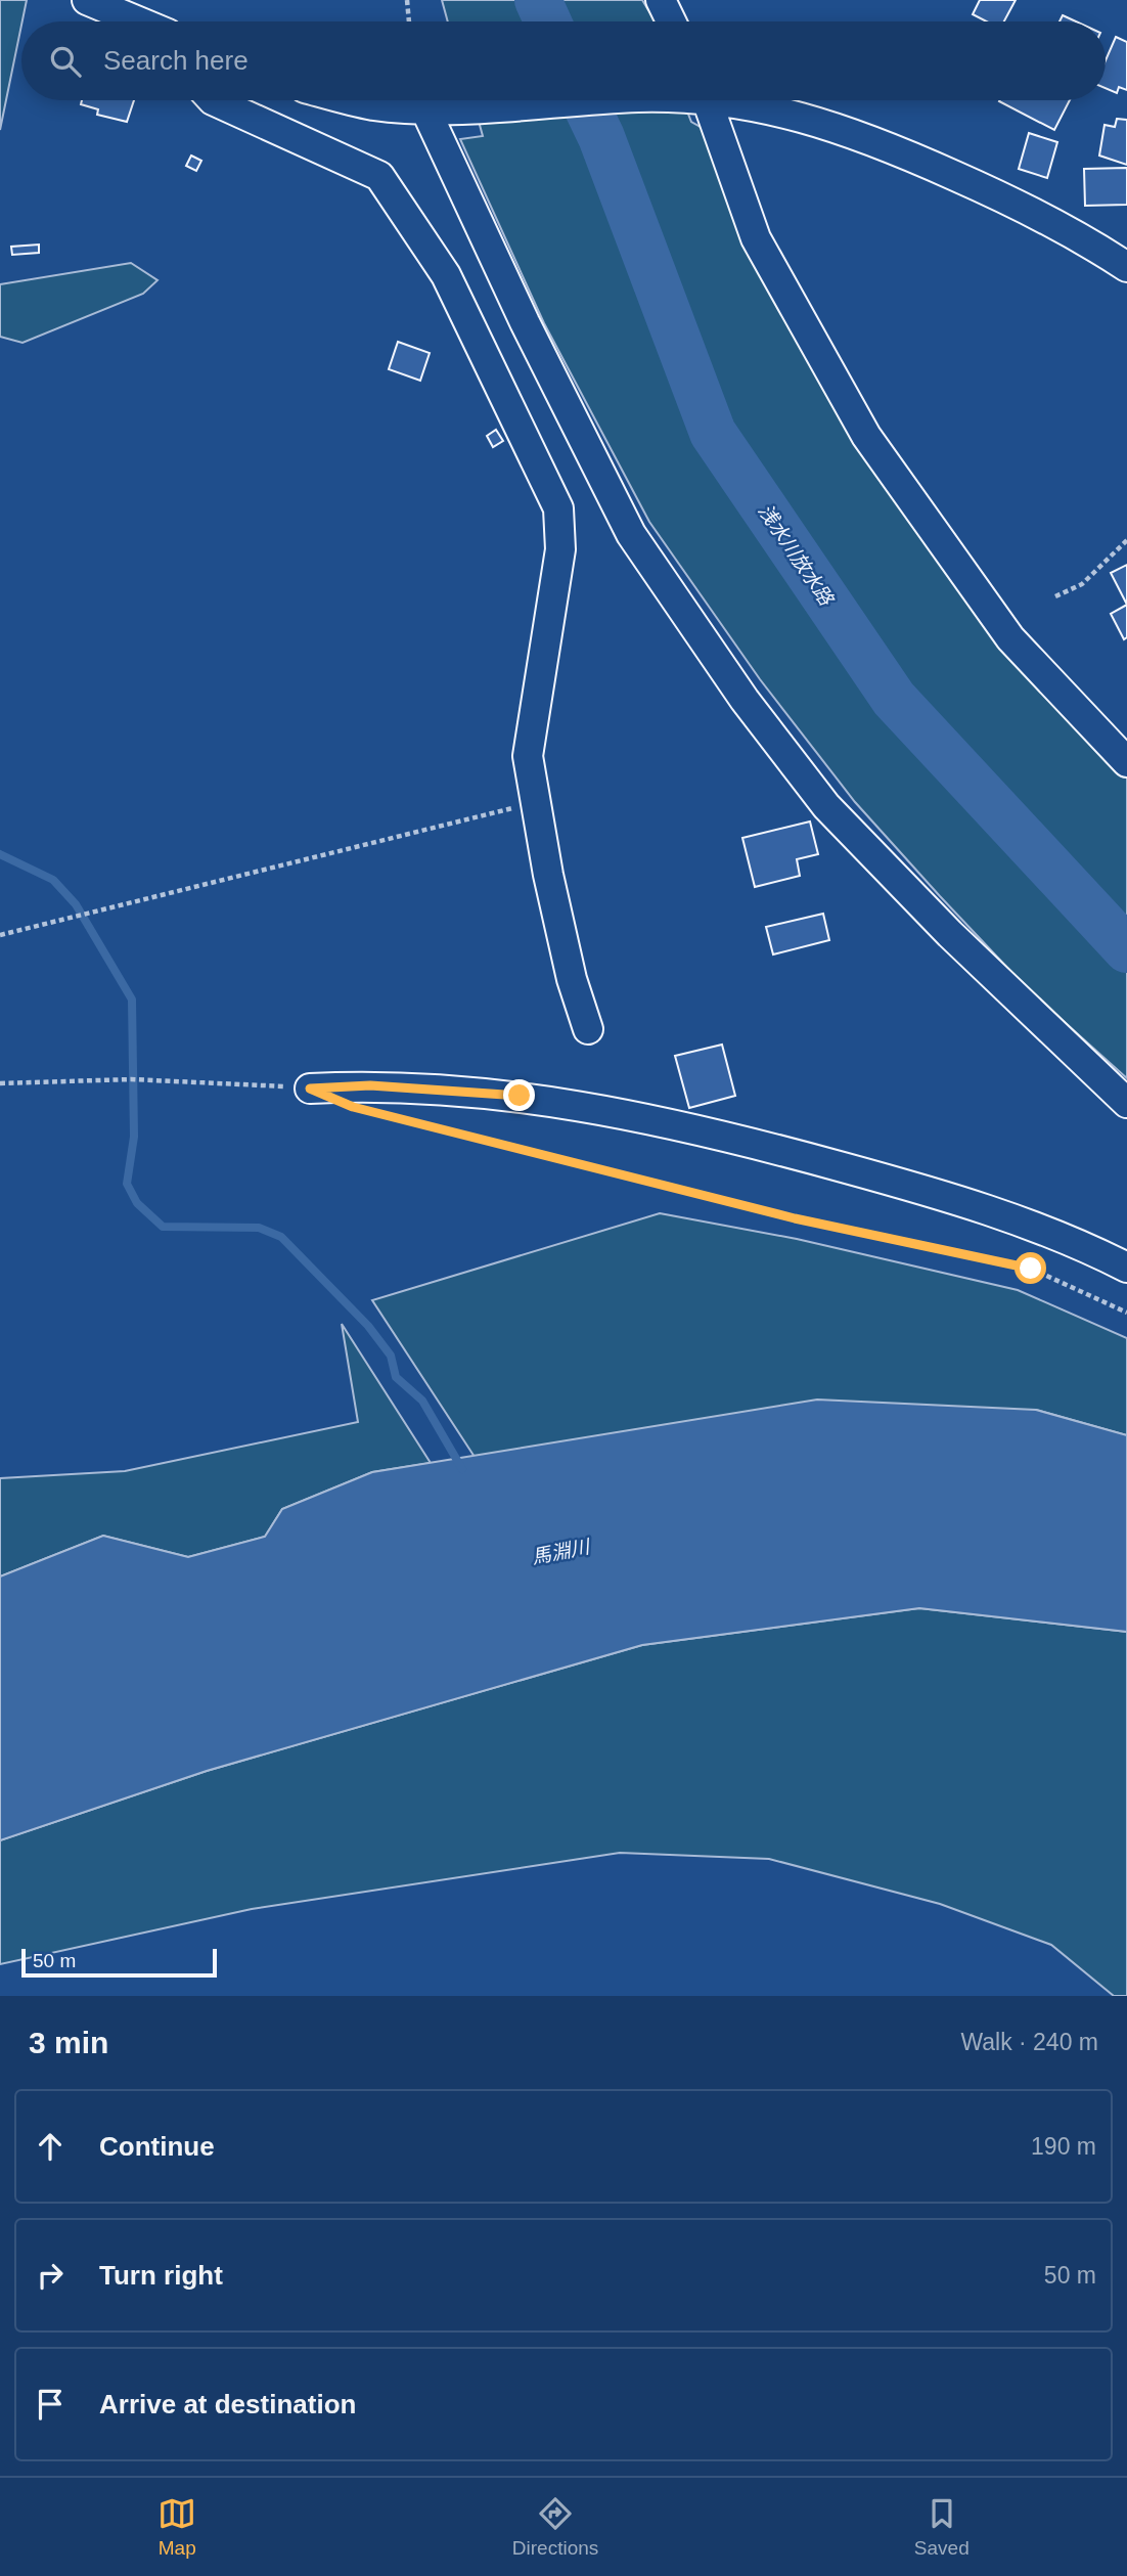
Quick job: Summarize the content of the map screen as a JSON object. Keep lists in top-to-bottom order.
{
  "water": ["浅水川放水路", "馬淵川"],
  "scale_bar": "50 m",
  "page": {
    "search": "Search here",
    "scale": "50 m",
    "heading": ["3 min", "Walk · 240 m"],
    "list": [
      ["Continue", "190 m"],
      ["Turn right", "50 m"],
      "Arrive at destination"
    ],
    "nav": ["Map", "Directions", "Saved"]
  }
}
